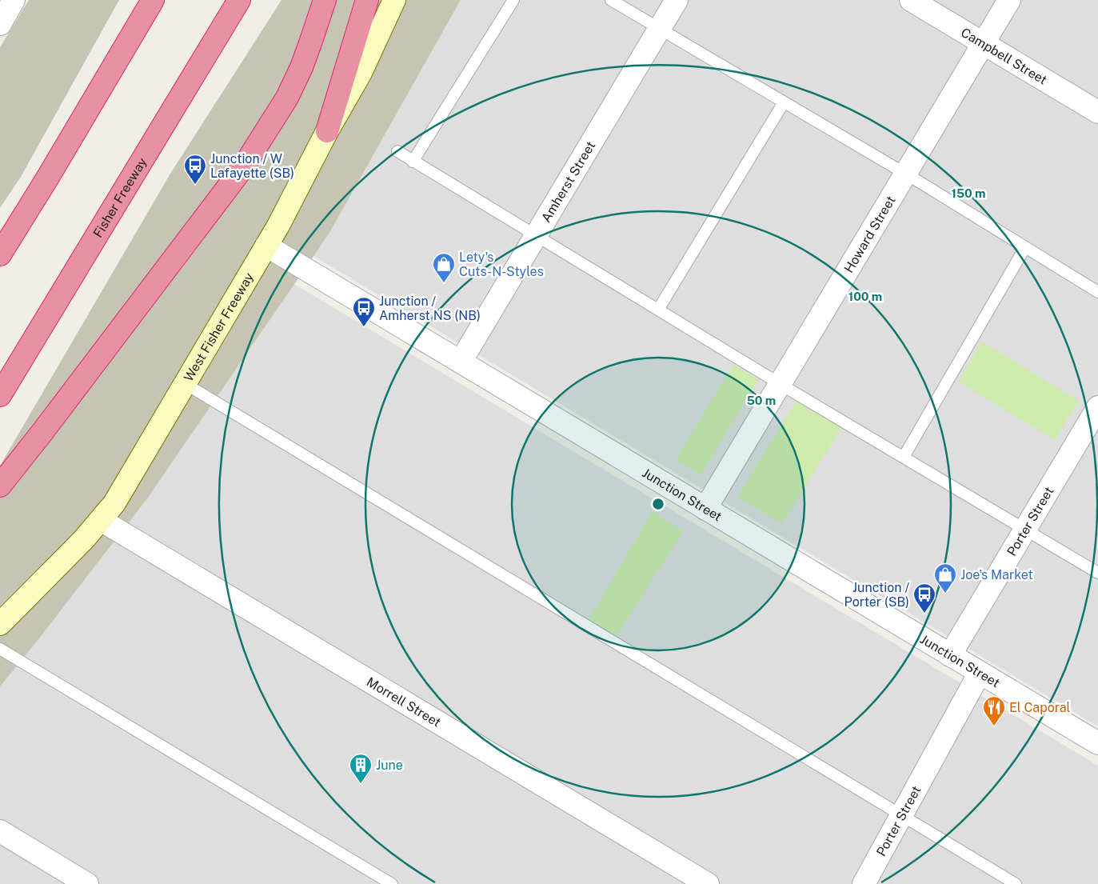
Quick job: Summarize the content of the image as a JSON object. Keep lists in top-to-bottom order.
{
  "streets": {
    "highway": ["Fisher Freeway"],
    "main road": ["West Fisher Freeway"],
    "street": [
      "Campbell Street",
      "Amherst Street",
      "Howard Street",
      "Junction Street",
      "Porter Street",
      "Morrell Street"
    ]
  },
  "crossings": [
    ["Campbell Street", "Howard Street"],
    ["Amherst Street", "Junction Street"],
    ["Howard Street", "Junction Street"],
    ["West Fisher Freeway", "Junction Street"],
    ["West Fisher Freeway", "Morrell Street"],
    ["Junction Street", "Porter Street"]
  ],
  "places": {
    "bus stop": ["Junction / W Lafayette (SB)", "Junction / Amherst NS (NB)", "Junction / Porter (SB)"],
    "shop": ["Lety's Cuts-N-Styles", "Joe's Market"],
    "restaurant": ["El Caporal"],
    "building": ["June"]
  },
  "rings": ["150 m", "100 m", "50 m"]
}
